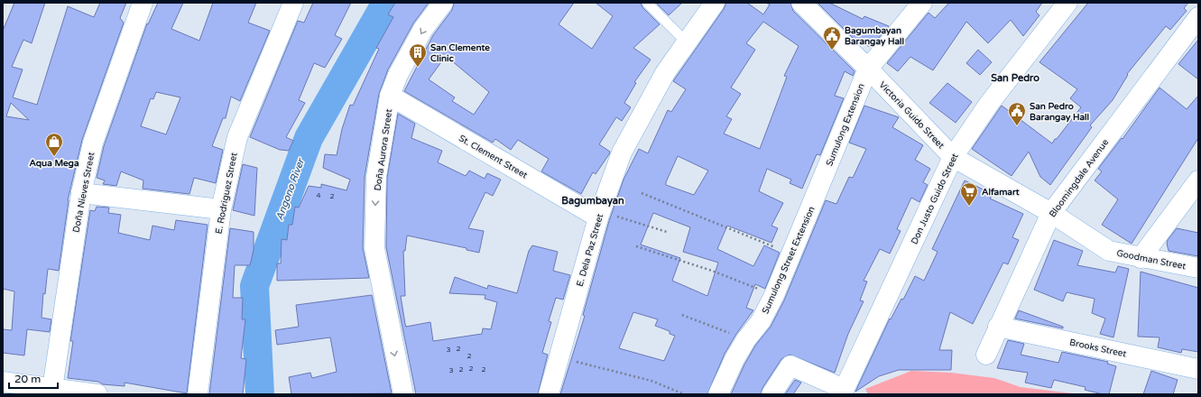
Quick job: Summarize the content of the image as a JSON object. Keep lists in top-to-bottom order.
{
  "streets": {
    "street": [
      "Victoria Guido Street",
      "Sumulong Extension",
      "Doña Aurora Street",
      "St. Clement Street",
      "Bloomingdale Avenue",
      "Doña Nieves Street",
      "E. Rodriguez Street",
      "Don Justo Guido Street",
      "E. Dela Paz Street",
      "Goodman Street",
      "Sumulong Street Extension",
      "Brooks Street"
    ]
  },
  "crossings": [
    ["Victoria Guido Street", "Sumulong Extension"],
    ["Victoria Guido Street", "Bloomingdale Avenue"],
    ["Victoria Guido Street", "Don Justo Guido Street"],
    ["Victoria Guido Street", "Goodman Street"],
    ["Sumulong Extension", "Sumulong Street Extension"],
    ["Doña Aurora Street", "St. Clement Street"],
    ["St. Clement Street", "E. Dela Paz Street"],
    ["Bloomingdale Avenue", "Goodman Street"],
    ["Bloomingdale Avenue", "Brooks Street"]
  ],
  "one_way": ["Doña Aurora Street"],
  "districts": ["San Pedro", "Bagumbayan"],
  "water": ["Angono River"],
  "places": {
    "public building": ["Bagumbayan Barangay Hall", "San Pedro Barangay Hall"],
    "building": ["San Clemente Clinic"],
    "shop": ["Aqua Mega"],
    "supermarket": ["Alfamart"]
  },
  "house_numbers": [
    "4",
    "2",
    "2",
    "3",
    "2",
    "2",
    "2",
    "2",
    "3"
  ],
  "scale_bar": "20 m"
}
